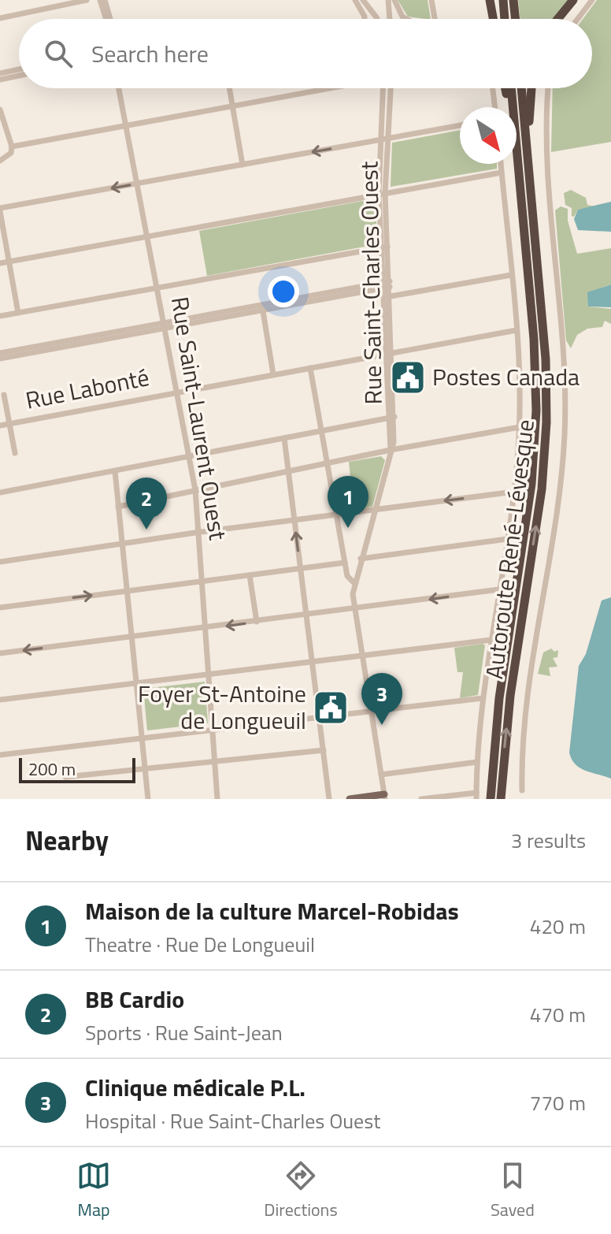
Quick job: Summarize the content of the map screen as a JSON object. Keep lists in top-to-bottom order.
{
  "streets": {
    "highway": ["Autoroute René-Lévesque"],
    "street": ["Rue Saint-Charles Ouest", "Rue Labonté", "Rue Saint-Laurent Ouest"]
  },
  "crossings": [
    ["Rue Saint-Charles Ouest", "Rue Labonté"],
    ["Rue Labonté", "Rue Saint-Laurent Ouest"]
  ],
  "places": {
    "public building": ["Postes Canada", "Foyer St-Antoine de Longueuil"]
  },
  "scale_bar": "200 m",
  "north": "bottom right",
  "page": {
    "search": "Search here",
    "pins": ["1", "2", "3"],
    "scale": "200 m",
    "heading": ["Nearby", "3 results"],
    "list": [
      {
        "mark": "1",
        "name": "Maison de la culture Marcel-Robidas",
        "note": "Theatre · Rue De Longueuil",
        "value": "420 m"
      },
      {
        "mark": "2",
        "name": "BB Cardio",
        "note": "Sports · Rue Saint-Jean",
        "value": "470 m"
      },
      {
        "mark": "3",
        "name": "Clinique médicale P.L.",
        "note": "Hospital · Rue Saint-Charles Ouest",
        "value": "770 m"
      }
    ],
    "nav": ["Map", "Directions", "Saved"]
  }
}
